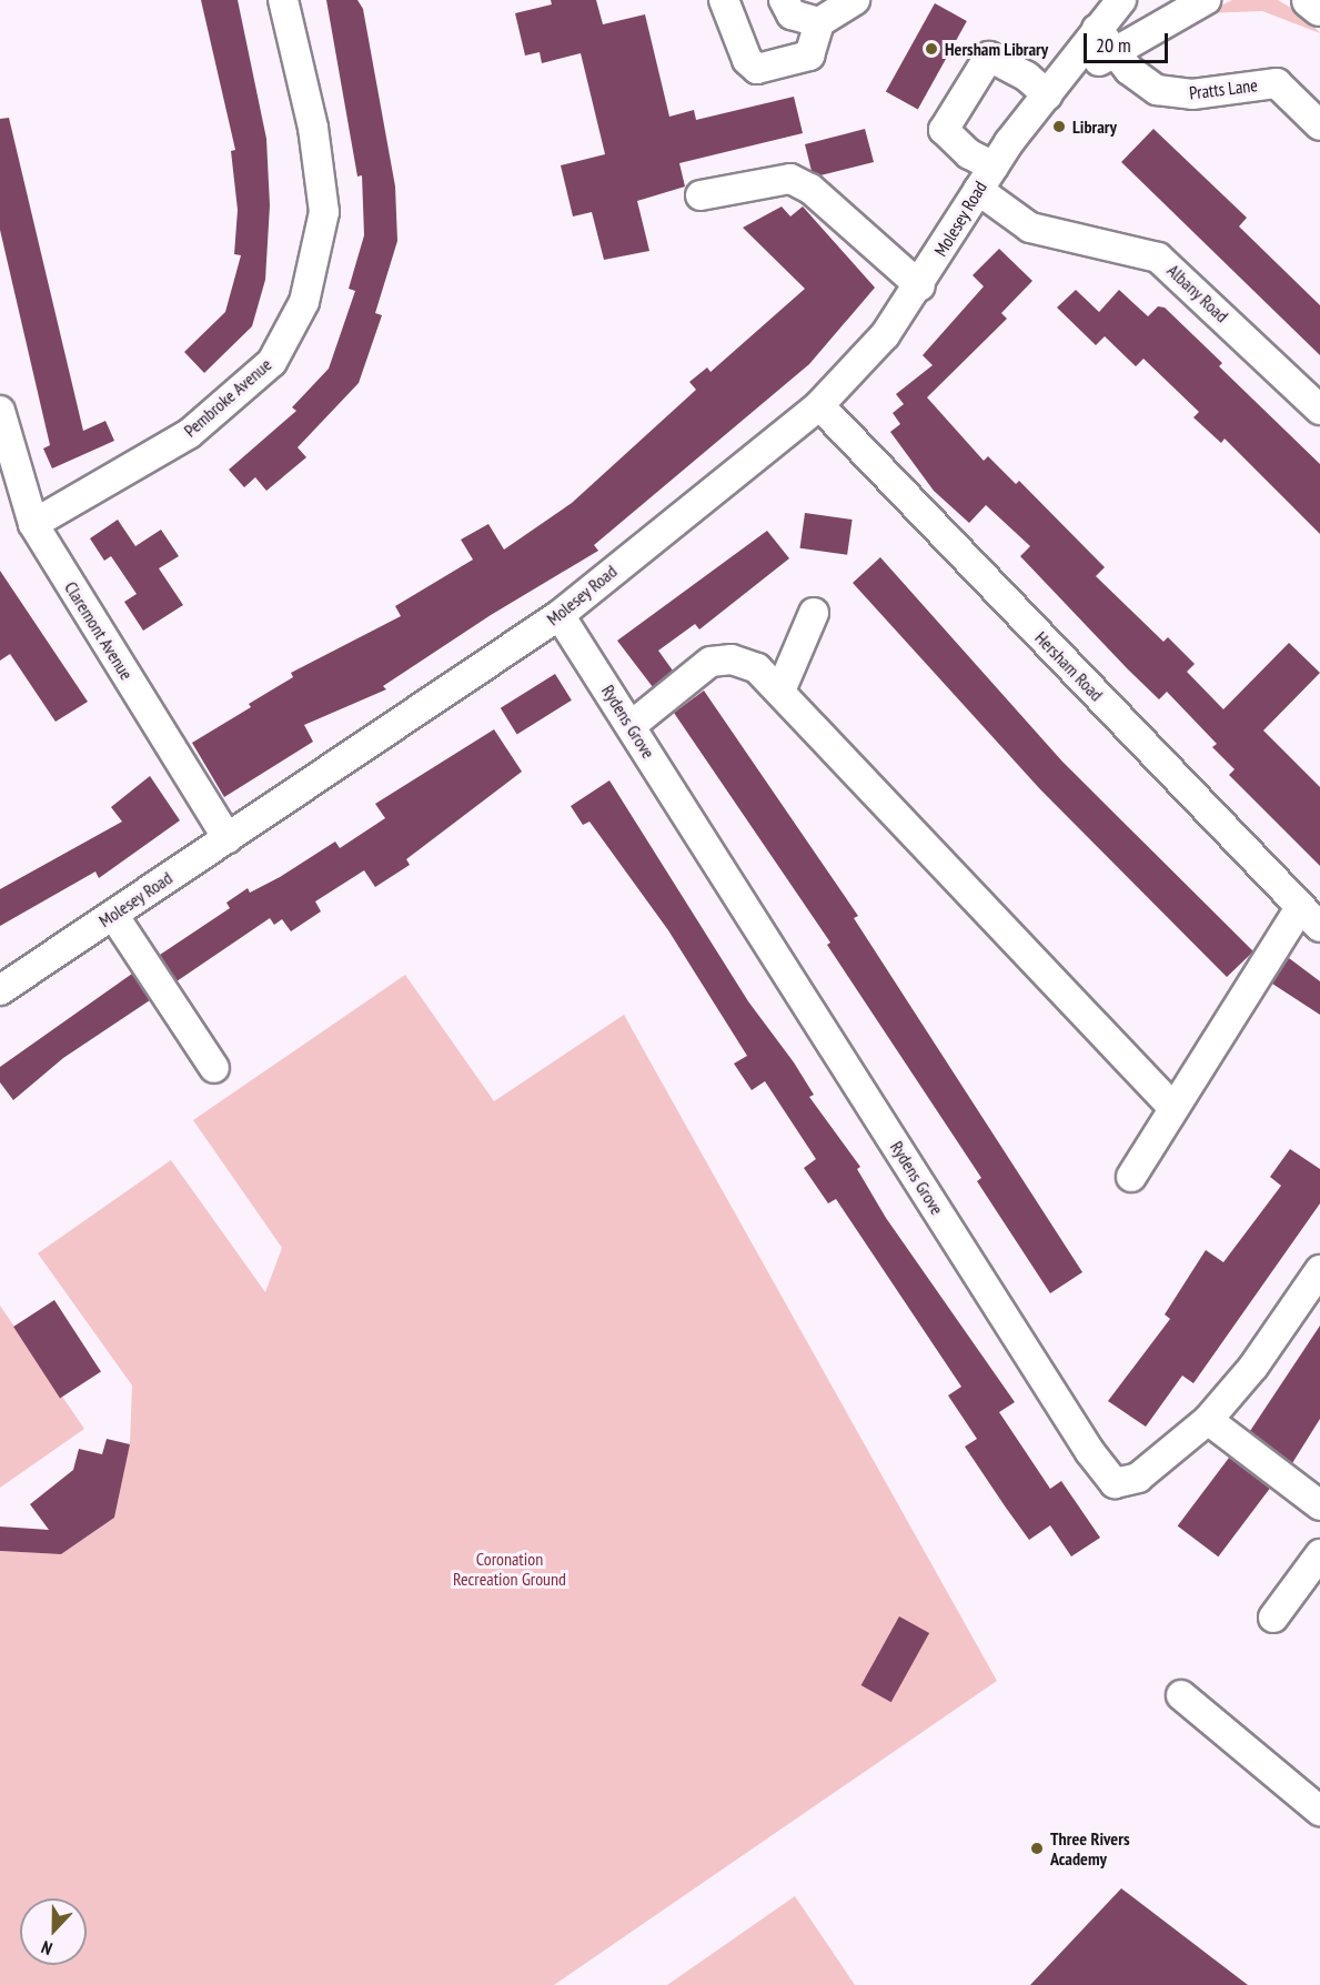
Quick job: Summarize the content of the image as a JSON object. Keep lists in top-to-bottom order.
{
  "streets": {
    "street": [
      "Pratts Lane",
      "Molesey Road",
      "Albany Road",
      "Pembroke Avenue",
      "Claremont Avenue",
      "Hersham Road",
      "Rydens Grove"
    ]
  },
  "crossings": [
    ["Pratts Lane", "Molesey Road"],
    ["Molesey Road", "Albany Road"],
    ["Molesey Road", "Claremont Avenue"],
    ["Molesey Road", "Hersham Road"],
    ["Molesey Road", "Rydens Grove"],
    ["Pembroke Avenue", "Claremont Avenue"]
  ],
  "parks": ["Coronation Recreation Ground"],
  "places": ["Hersham Library", "Library", "Three Rivers Academy"],
  "scale_bar": "20 m",
  "north": "bottom"
}
